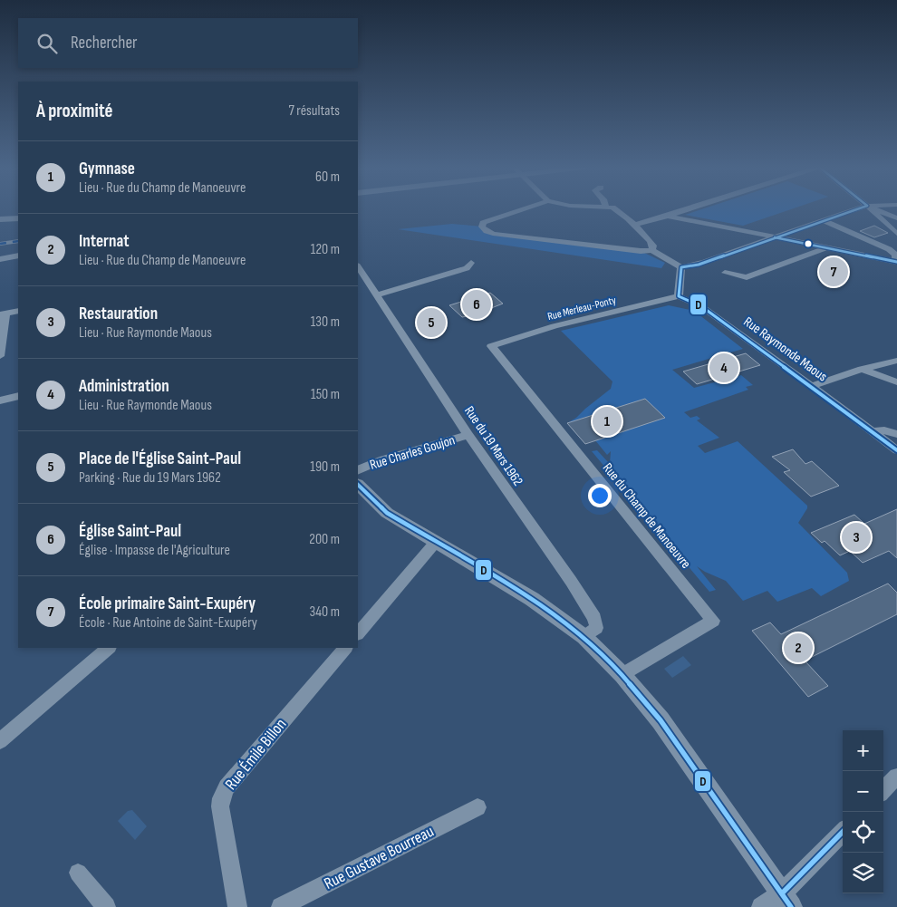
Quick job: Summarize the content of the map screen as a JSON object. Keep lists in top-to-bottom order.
{
  "streets": {
    "street": [
      "Rue Merleau-Ponty",
      "Rue Raymonde Maous",
      "Rue du 19 Mars 1962",
      "Rue Charles Goujon",
      "Rue du Champ de Manoeuvre",
      "Rue Émile Billon",
      "Rue Gustave Bourreau"
    ]
  },
  "crossings": [
    ["Rue Merleau-Ponty", "Rue Raymonde Maous"],
    ["Rue Merleau-Ponty", "Rue du Champ de Manoeuvre"],
    ["Rue du 19 Mars 1962", "Rue Charles Goujon"]
  ],
  "lines": ["transit line D"],
  "page": {
    "search": "Rechercher",
    "heading": ["À proximité", "7 résultats"],
    "list": [
      {
        "mark": "1",
        "name": "Gymnase",
        "note": "Lieu · Rue du Champ de Manoeuvre",
        "value": "60 m"
      },
      {
        "mark": "2",
        "name": "Internat",
        "note": "Lieu · Rue du Champ de Manoeuvre",
        "value": "120 m"
      },
      {
        "mark": "3",
        "name": "Restauration",
        "note": "Lieu · Rue Raymonde Maous",
        "value": "130 m"
      },
      {
        "mark": "4",
        "name": "Administration",
        "note": "Lieu · Rue Raymonde Maous",
        "value": "150 m"
      },
      {
        "mark": "5",
        "name": "Place de l'Église Saint-Paul",
        "note": "Parking · Rue du 19 Mars 1962",
        "value": "190 m"
      },
      {
        "mark": "6",
        "name": "Église Saint-Paul",
        "note": "Église · Impasse de l'Agriculture",
        "value": "200 m"
      },
      {
        "mark": "7",
        "name": "École primaire Saint-Exupéry",
        "note": "École · Rue Antoine de Saint-Exupéry",
        "value": "340 m"
      }
    ],
    "pins": [
      "7",
      "6",
      "5",
      "4",
      "1",
      "3",
      "2"
    ],
    "map_buttons": ["+", "−"]
  }
}
